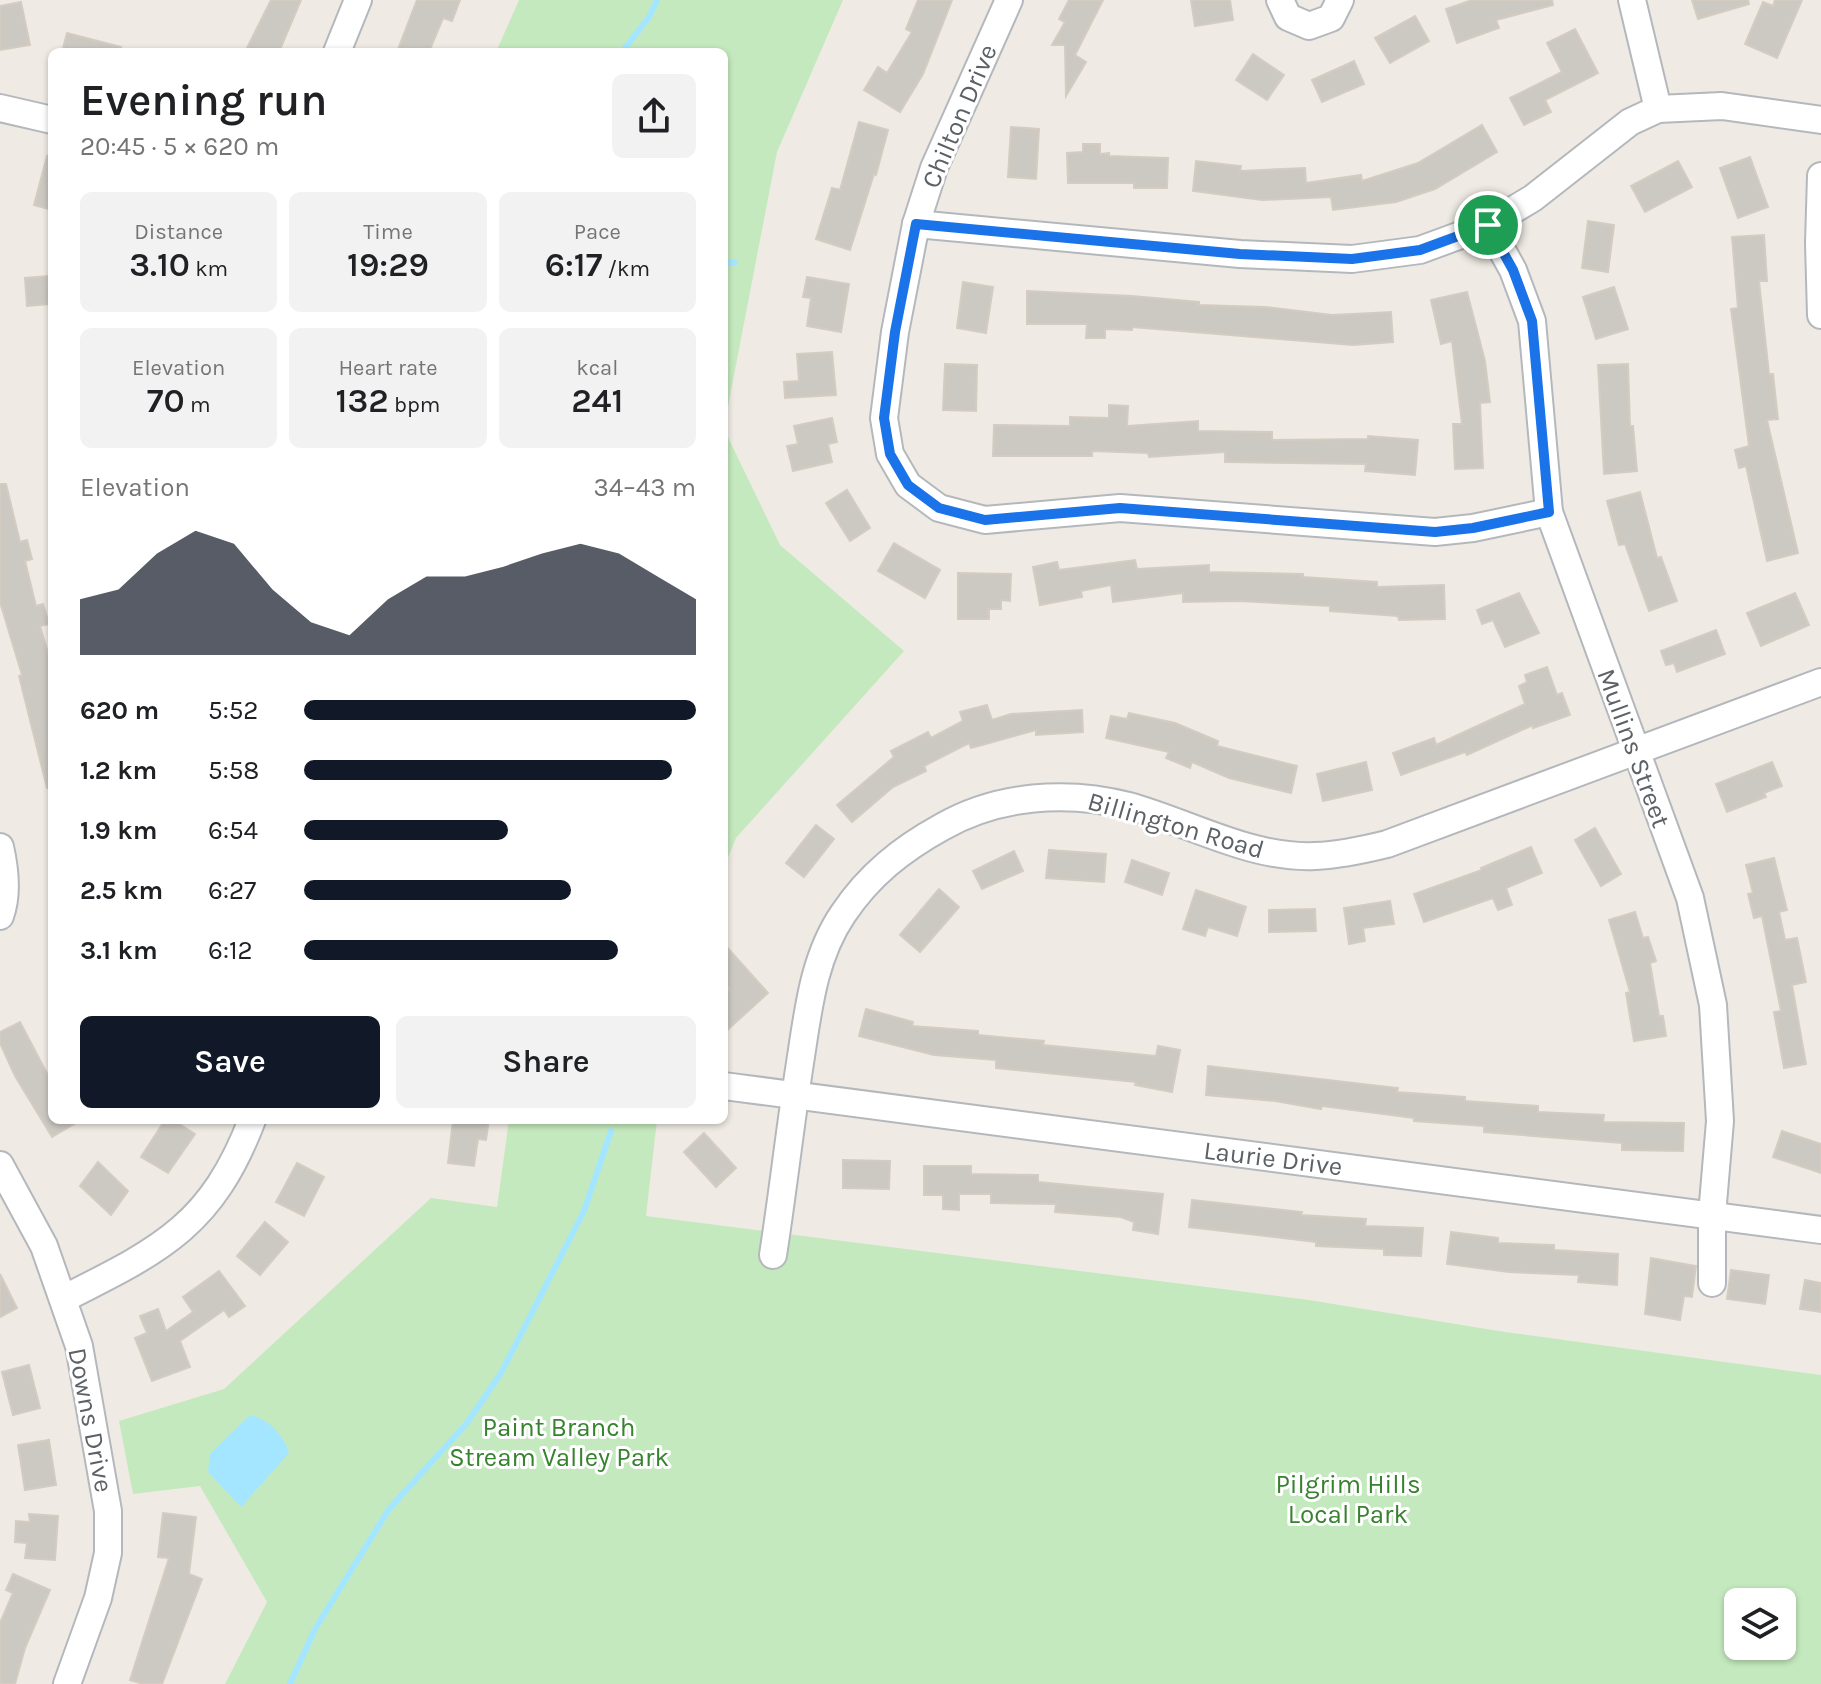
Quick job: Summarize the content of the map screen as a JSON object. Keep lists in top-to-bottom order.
{
  "streets": {
    "street": [
      "Chilton Drive",
      "Mullins Street",
      "Billington Road",
      "Laurie Drive",
      "Downs Drive"
    ]
  },
  "crossings": [
    ["Chilton Drive", "Mullins Street"],
    ["Mullins Street", "Billington Road"],
    ["Mullins Street", "Laurie Drive"],
    ["Billington Road", "Laurie Drive"]
  ],
  "parks": ["Paint Branch Stream Valley Park", "Pilgrim Hills Local Park"],
  "page": {
    "heading": ["Evening run", "20:45 · 5 × 620 m"],
    "stats": [
      ["Distance", "3.10 km"],
      ["Time", "19:29"],
      ["Pace", "6:17 /km"],
      ["Elevation", "70 m"],
      ["Heart rate", "132 bpm"],
      ["kcal", "241"]
    ],
    "chart": ["Elevation", "34–43 m"],
    "list": [
      {
        "name": "620 m",
        "note": "5:52"
      },
      {
        "name": "1.2 km",
        "note": "5:58"
      },
      {
        "name": "1.9 km",
        "note": "6:54"
      },
      {
        "name": "2.5 km",
        "note": "6:27"
      },
      {
        "name": "3.1 km",
        "note": "6:12"
      }
    ],
    "buttons": ["Save", "Share"]
  }
}
